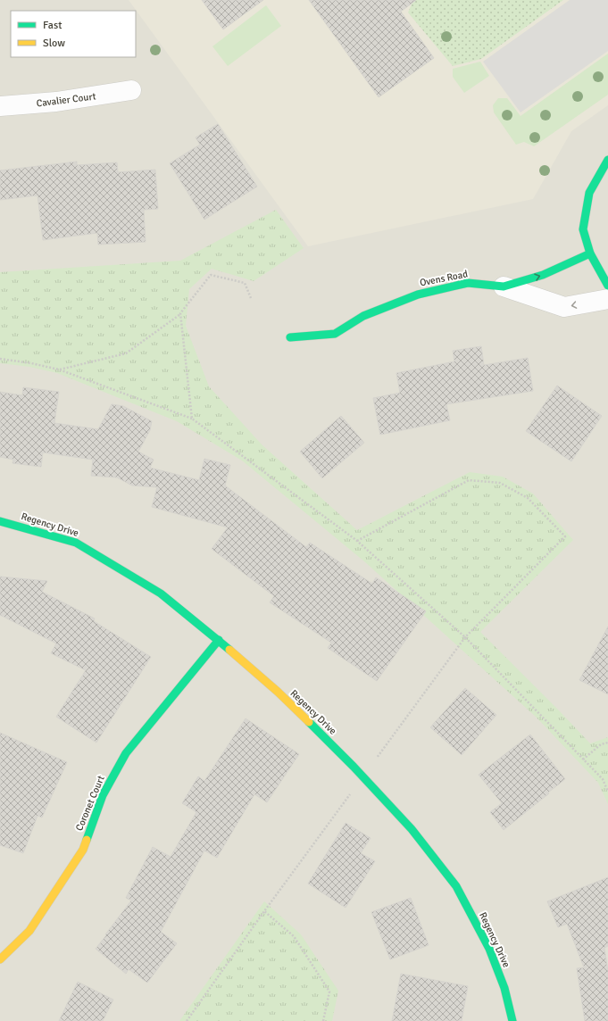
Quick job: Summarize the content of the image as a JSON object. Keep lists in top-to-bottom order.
{
  "streets": {
    "street": [
      "Cavalier Court",
      "Ovens Road",
      "Regency Drive",
      "Coronet Court"
    ]
  },
  "crossings": [
    ["Regency Drive", "Coronet Court"]
  ],
  "legend": ["Fast", "Slow"]
}
